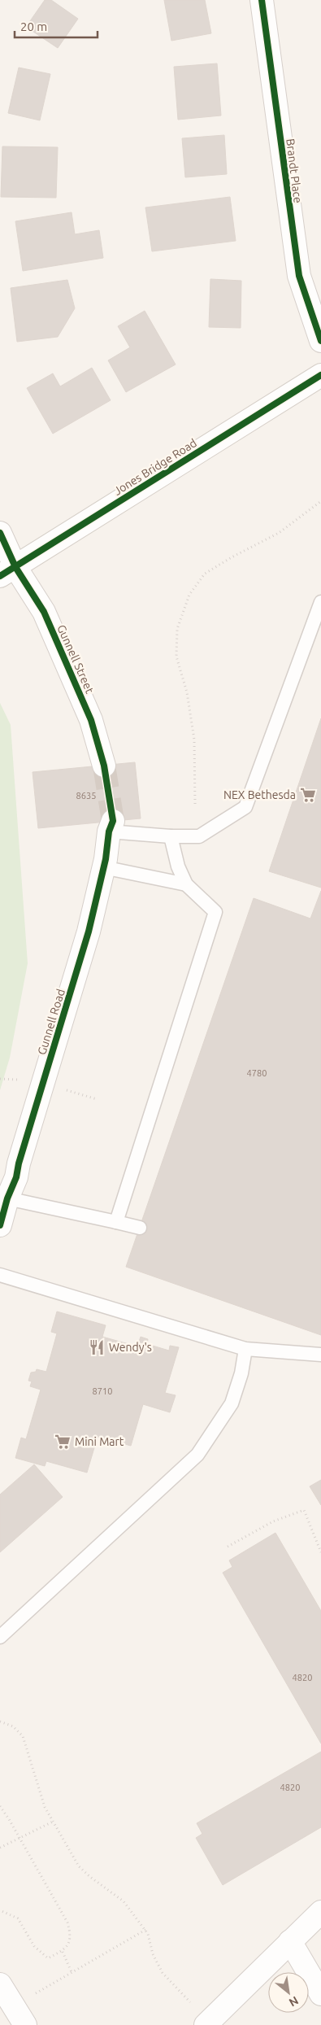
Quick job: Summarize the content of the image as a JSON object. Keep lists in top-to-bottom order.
{
  "streets": {
    "street": [
      "Brandt Place",
      "Jones Bridge Road",
      "Gunnell Street",
      "Gunnell Road"
    ]
  },
  "crossings": [
    ["Jones Bridge Road", "Gunnell Street"]
  ],
  "places": {
    "supermarket": ["NEX Bethesda", "Mini Mart"],
    "restaurant": ["Wendy's"]
  },
  "house_numbers": [
    "8635",
    "4780",
    "8710",
    "4820",
    "4820"
  ],
  "scale_bar": "20 m",
  "north": "bottom right"
}
